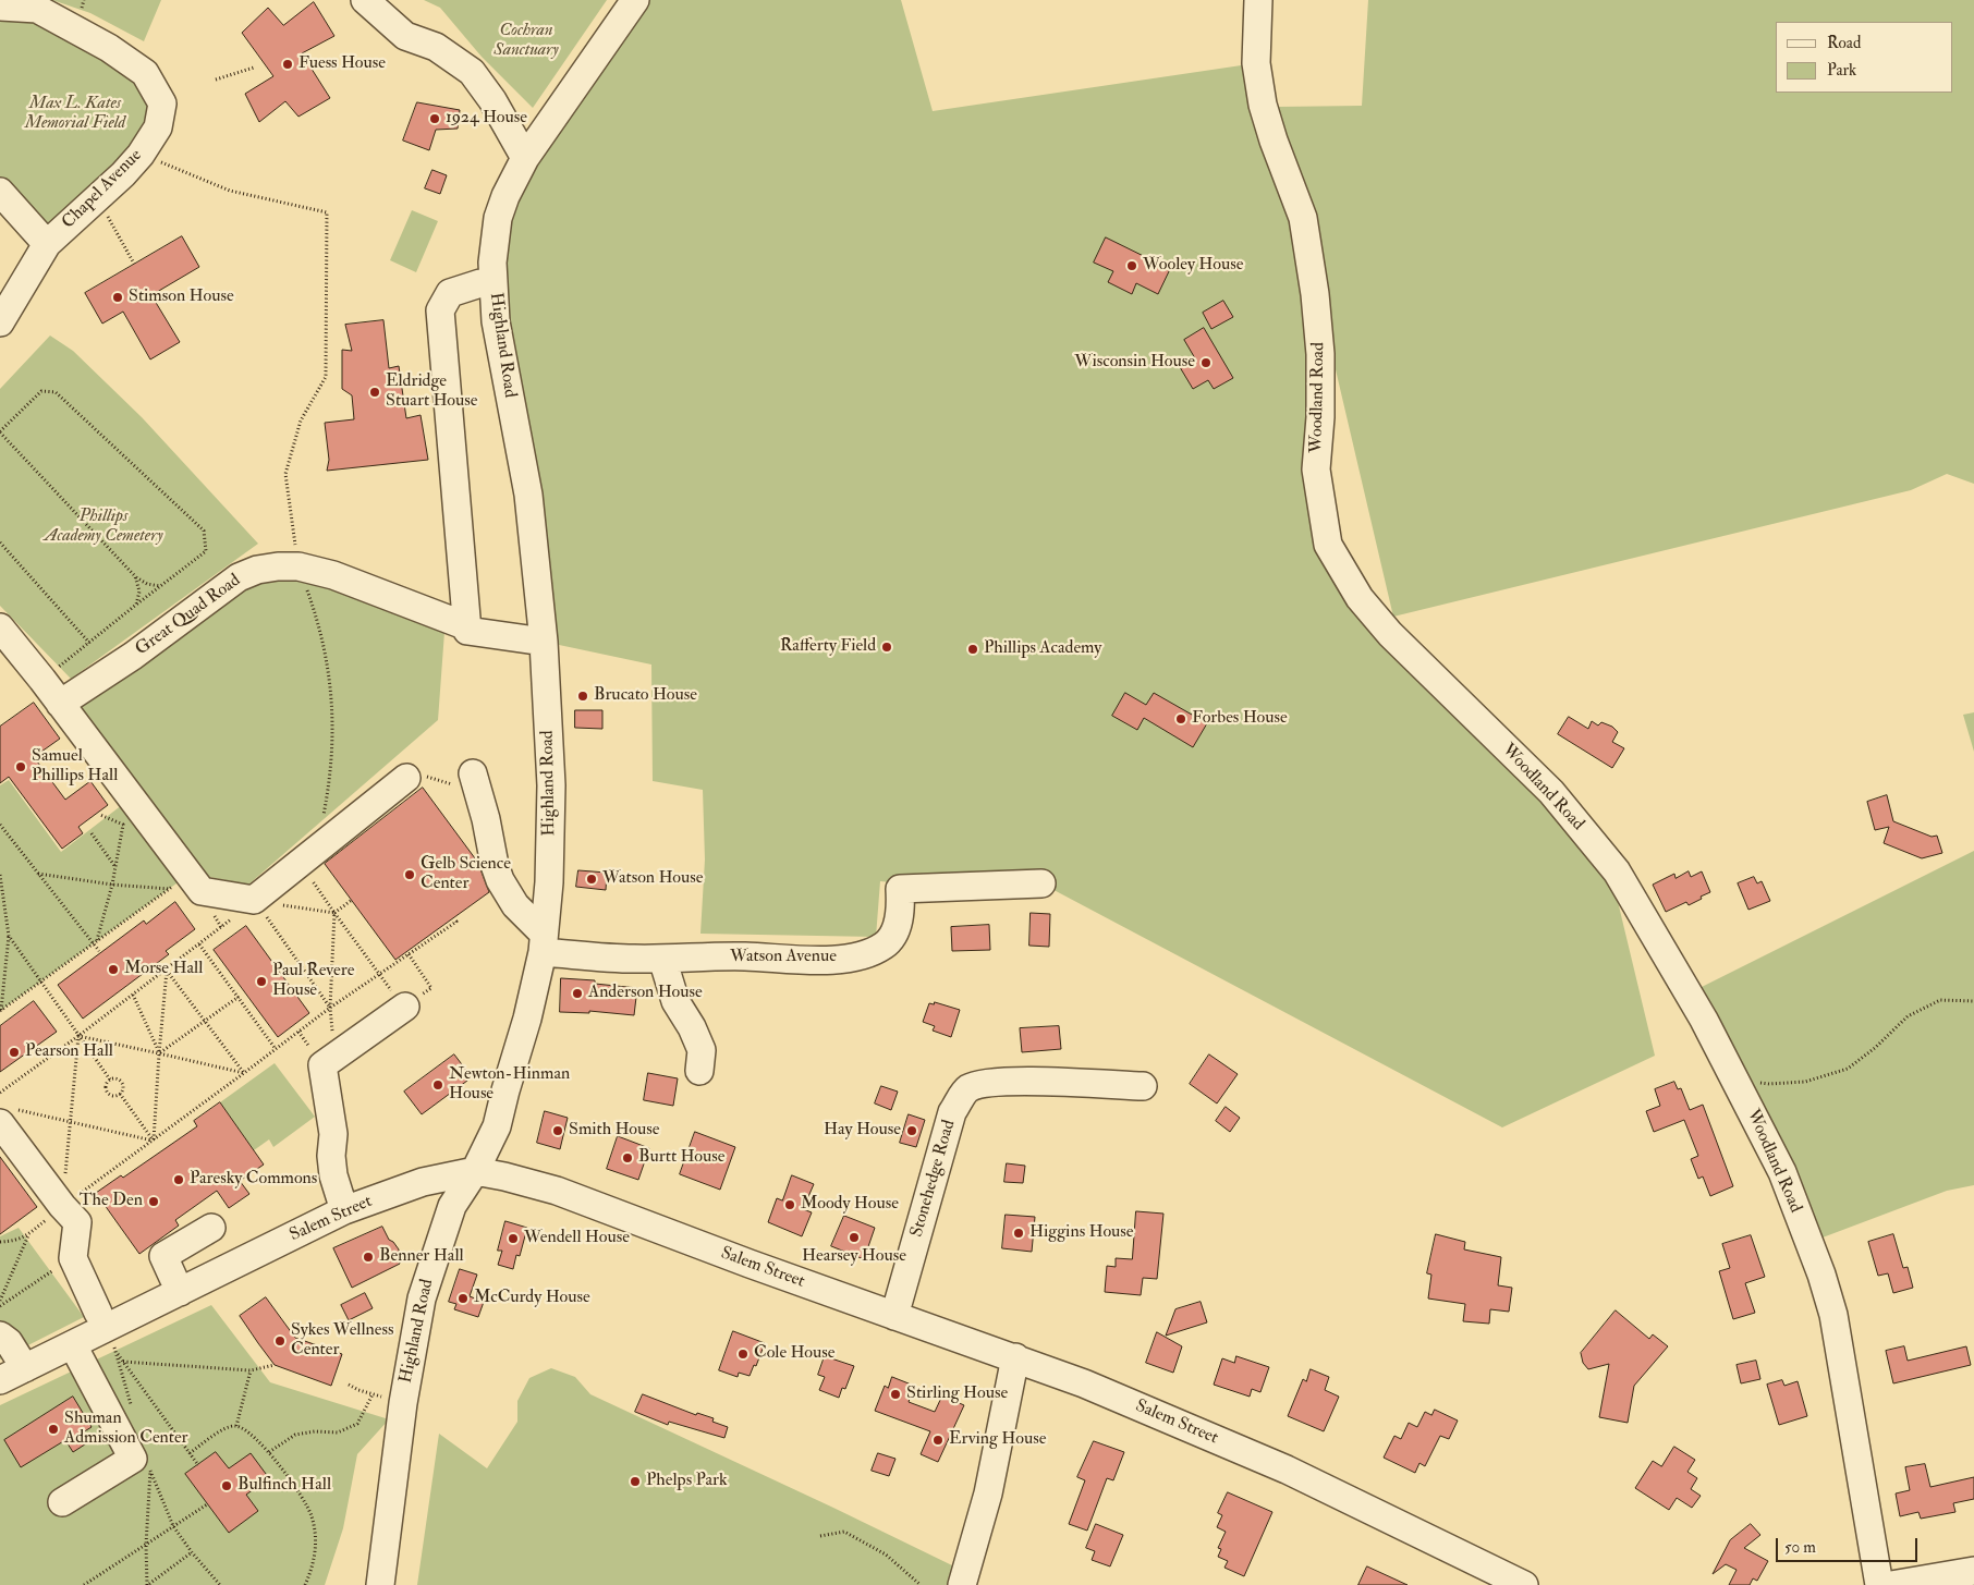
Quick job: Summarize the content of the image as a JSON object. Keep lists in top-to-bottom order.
{
  "streets": {
    "street": [
      "Chapel Avenue",
      "Highland Road",
      "Woodland Road",
      "Great Quad Road",
      "Watson Avenue",
      "Stonehedge Road",
      "Salem Street"
    ]
  },
  "crossings": [
    ["Highland Road", "Great Quad Road"],
    ["Highland Road", "Watson Avenue"],
    ["Highland Road", "Salem Street"],
    ["Stonehedge Road", "Salem Street"]
  ],
  "parks": ["Cochran Sanctuary", "Max L. Kates Memorial Field", "Phillips Academy Cemetery"],
  "places": [
    "Fuess House",
    "1924 House",
    "Wooley House",
    "Stimson House",
    "Wisconsin House",
    "Eldridge Stuart House",
    "Rafferty Field",
    "Phillips Academy",
    "Brucato House",
    "Forbes House",
    "Samuel Phillips Hall",
    "Gelb Science Center",
    "Watson House",
    "Morse Hall",
    "Paul Revere House",
    "Anderson House",
    "Pearson Hall",
    "Newton-Hinman House",
    "Smith House",
    "Hay House",
    "Burtt House",
    "Paresky Commons",
    "The Den",
    "Moody House",
    "Higgins House",
    "Hearsey House",
    "Wendell House",
    "Benner Hall",
    "McCurdy House",
    "Sykes Wellness Center",
    "Cole House",
    "Stirling House",
    "Shuman Admission Center",
    "Erving House",
    "Phelps Park",
    "Bulfinch Hall"
  ],
  "legend": ["Road", "Park"],
  "scale_bar": "50 m"
}
